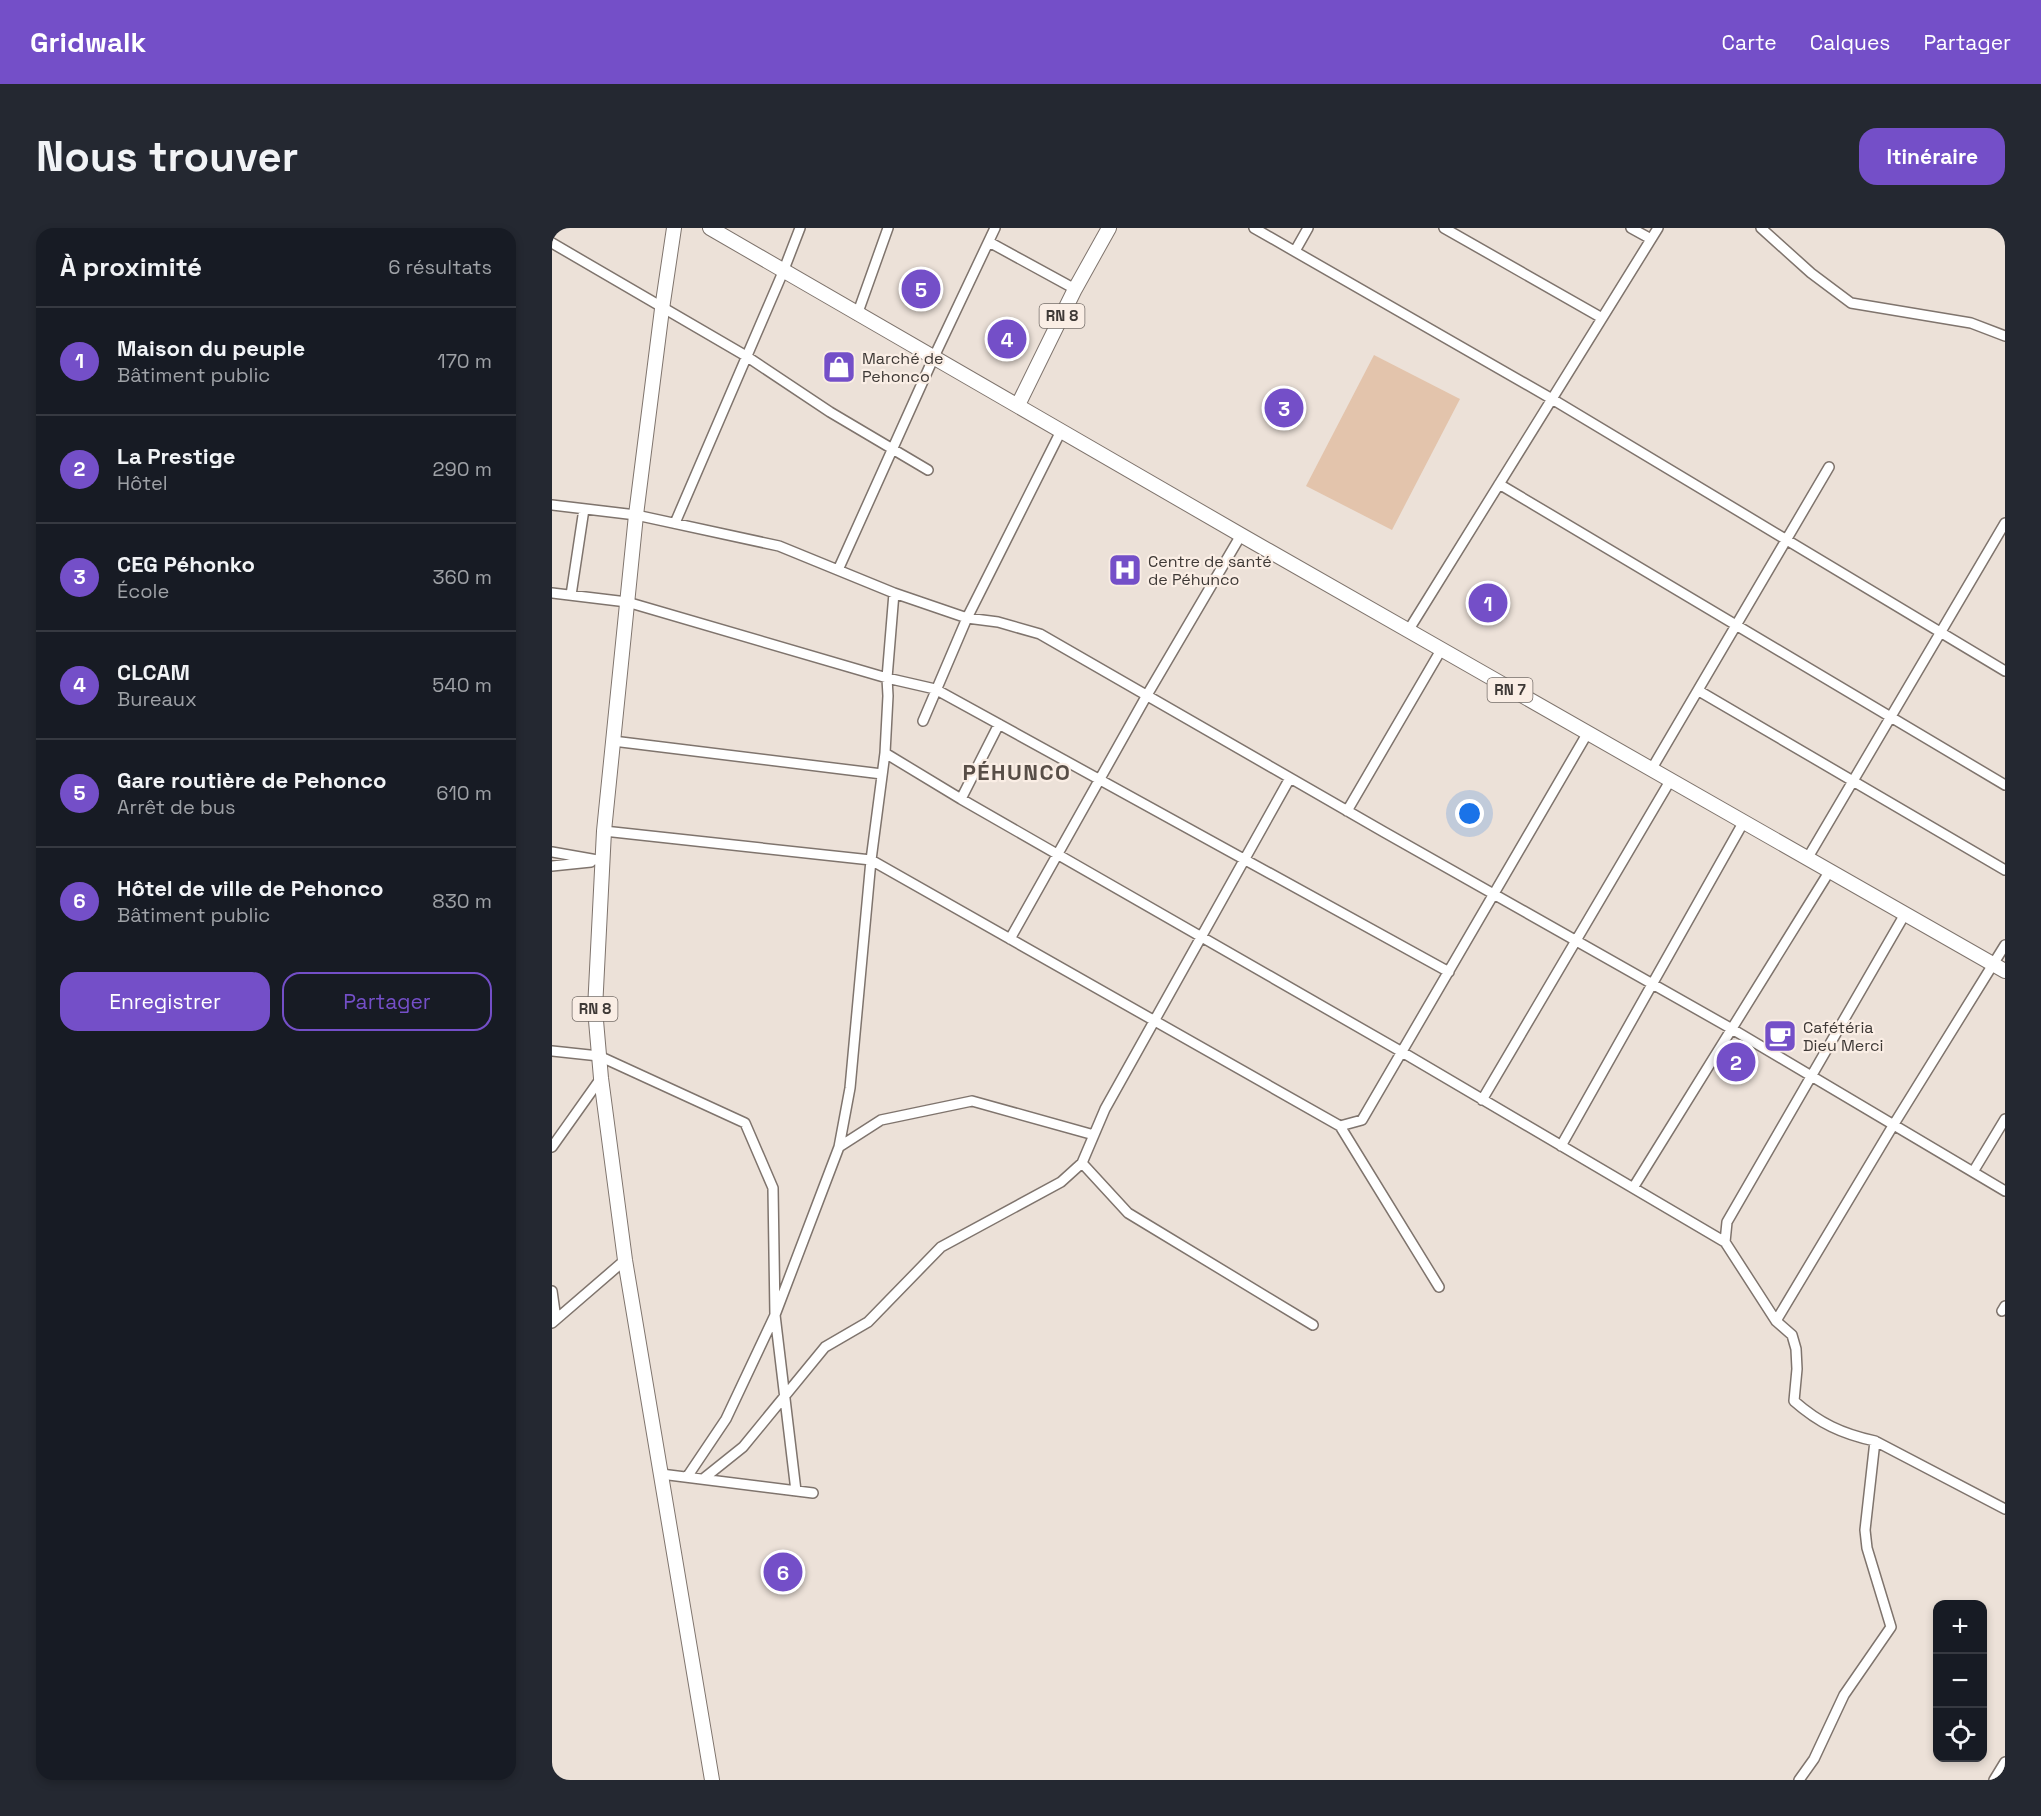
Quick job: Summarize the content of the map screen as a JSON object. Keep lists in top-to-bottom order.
{
  "streets": {
    "main road": ["RN 8", "RN 7"]
  },
  "crossings": [
    ["RN 8", "RN 7"]
  ],
  "districts": ["PÉHUNCO"],
  "places": {
    "shop": ["Marché de Pehonco"],
    "hospital": ["Centre de santé de Péhunco"],
    "cafe": ["Cafétéria Dieu Merci"]
  },
  "page": {
    "header": "Gridwalk",
    "nav": ["Carte", "Calques", "Partager"],
    "buttons": [
      "Itinéraire",
      ["Enregistrer", "Partager"]
    ],
    "title": "Nous trouver",
    "heading": ["À proximité", "6 résultats"],
    "pins": [
      "5",
      "4",
      "3",
      "1",
      "2",
      "6"
    ],
    "list": [
      {
        "mark": "1",
        "name": "Maison du peuple",
        "note": "Bâtiment public",
        "value": "170 m"
      },
      {
        "mark": "2",
        "name": "La Prestige",
        "note": "Hôtel",
        "value": "290 m"
      },
      {
        "mark": "3",
        "name": "CEG Péhonko",
        "note": "École",
        "value": "360 m"
      },
      {
        "mark": "4",
        "name": "CLCAM",
        "note": "Bureaux",
        "value": "540 m"
      },
      {
        "mark": "5",
        "name": "Gare routière de Pehonco",
        "note": "Arrêt de bus",
        "value": "610 m"
      },
      {
        "mark": "6",
        "name": "Hôtel de ville de Pehonco",
        "note": "Bâtiment public",
        "value": "830 m"
      }
    ],
    "map_buttons": ["+", "−"]
  }
}
